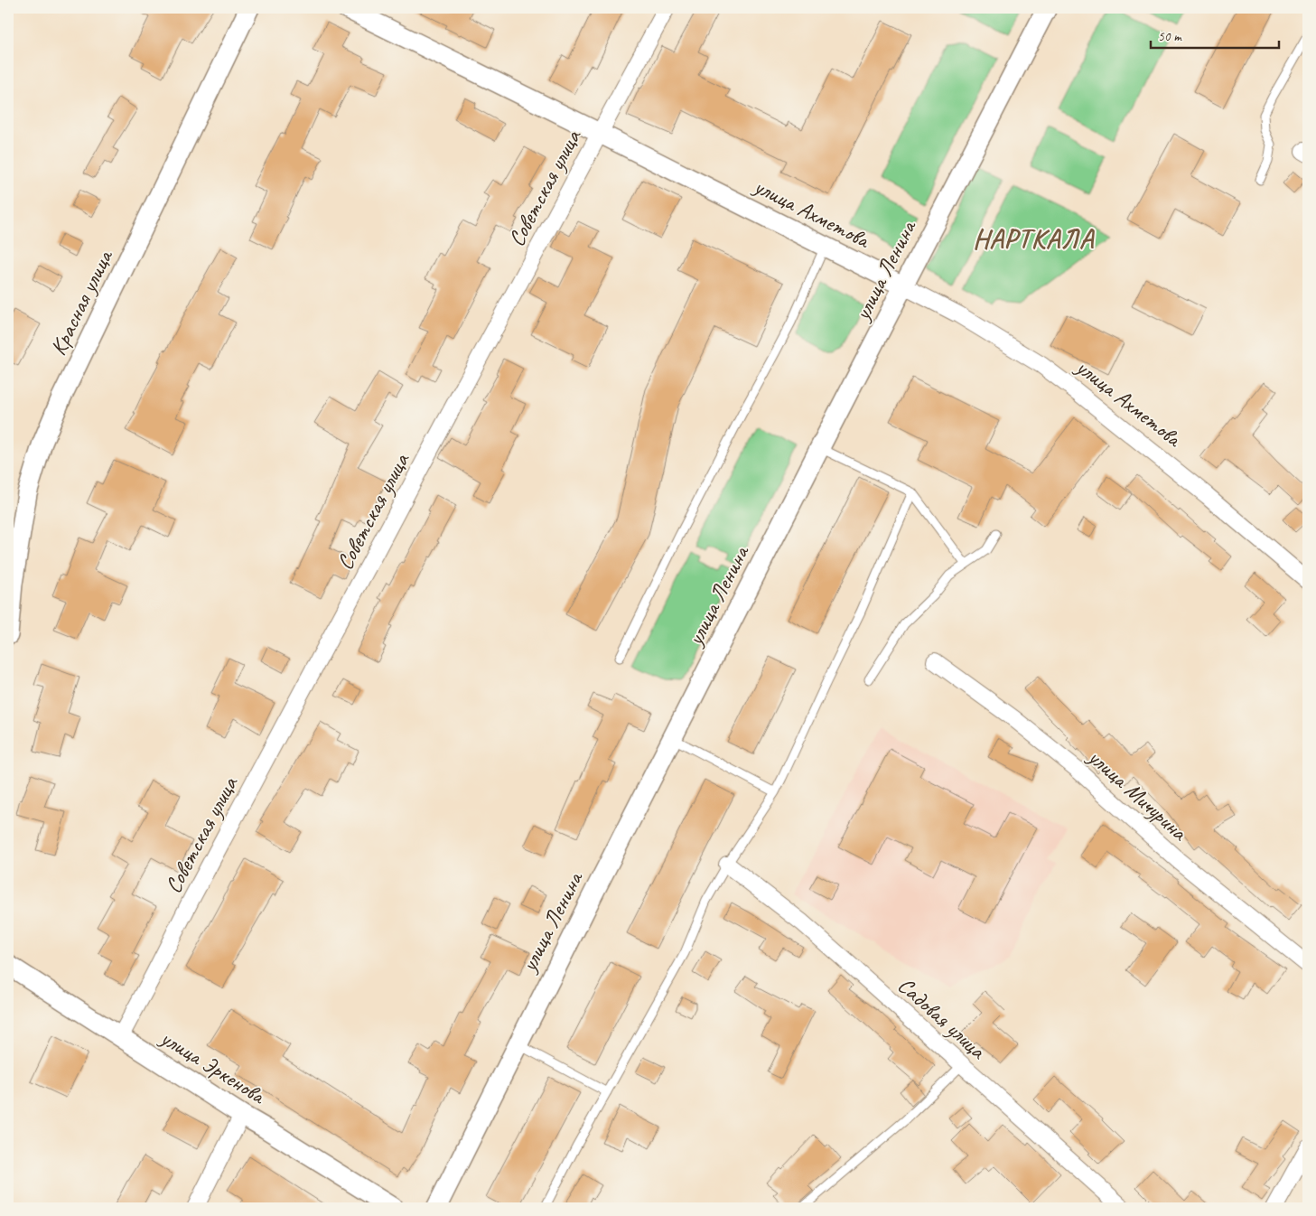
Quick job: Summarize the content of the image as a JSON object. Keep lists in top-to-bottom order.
{
  "streets": {
    "street": [
      "Советская улица",
      "улица Ахметова",
      "улица Ленина",
      "Красная улица",
      "улица Мичурина",
      "Садовая улица",
      "улица Эркенова"
    ]
  },
  "crossings": [
    ["Советская улица", "улица Ахметова"],
    ["Советская улица", "улица Эркенова"],
    ["улица Ахметова", "улица Ленина"]
  ],
  "districts": ["НАРТКАЛА"],
  "scale_bar": "50 m"
}
